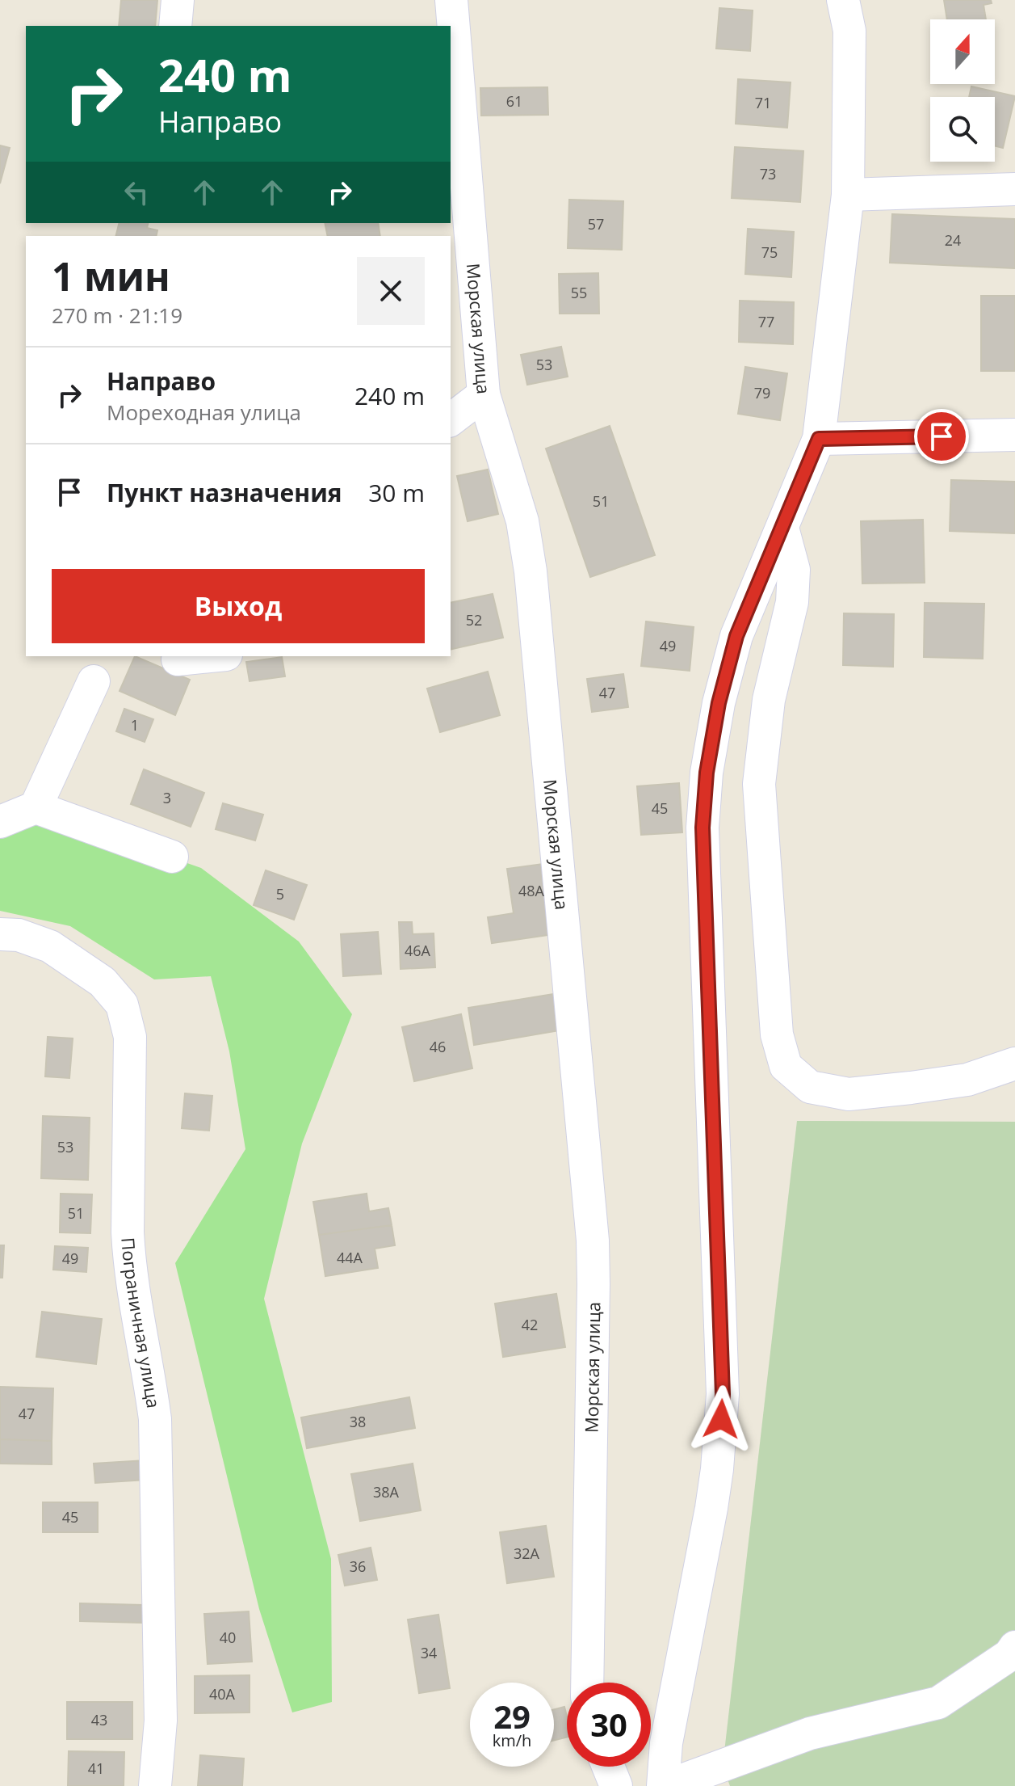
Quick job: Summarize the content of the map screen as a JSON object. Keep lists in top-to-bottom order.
{
  "streets": {
    "street": ["Морская улица", "Пограничная улица"]
  },
  "house_numbers": [
    "61",
    "71",
    "73",
    "57",
    "24",
    "75",
    "55",
    "77",
    "53",
    "79",
    "51",
    "52",
    "49",
    "47",
    "1",
    "3",
    "45",
    "48А",
    "5",
    "46А",
    "46",
    "53",
    "51",
    "44А",
    "49",
    "42",
    "47",
    "38",
    "38А",
    "45",
    "32А",
    "36",
    "40",
    "34",
    "40А",
    "43",
    "41"
  ],
  "north": "top",
  "page": {
    "turn": ["240 m", "Направо"],
    "heading": ["1 мин", "270 m · 21:19"],
    "list": [
      {
        "name": "Направо",
        "note": "Мореходная улица",
        "value": "240 m"
      },
      {
        "name": "Пункт назначения",
        "value": "30 m"
      }
    ],
    "buttons": "Выход",
    "speed": "29 km/h",
    "limit": "30"
  }
}
